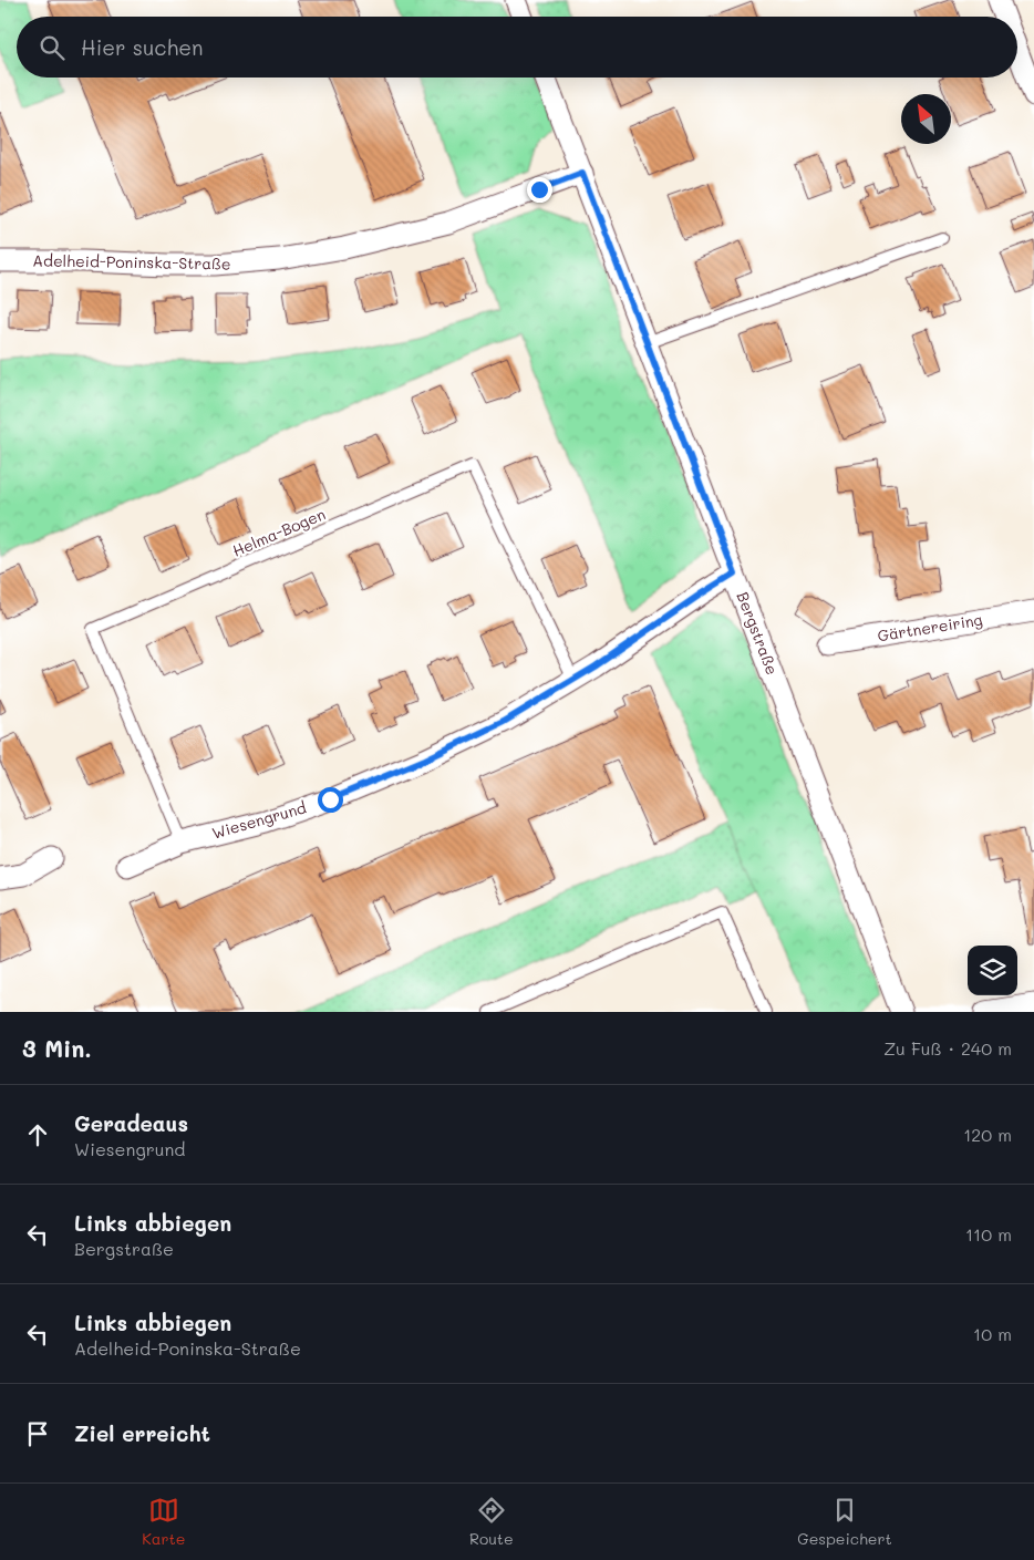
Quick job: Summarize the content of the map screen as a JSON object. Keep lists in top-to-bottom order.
{
  "streets": {
    "street": [
      "Adelheid-Poninska-Straße",
      "Gärtnereiring",
      "Bergstraße",
      "Wiesengrund"
    ],
    "lane": ["Helma-Bogen"]
  },
  "crossings": [
    ["Adelheid-Poninska-Straße", "Bergstraße"],
    ["Helma-Bogen", "Wiesengrund"],
    ["Bergstraße", "Wiesengrund"]
  ],
  "north": "top left",
  "page": {
    "search": "Hier suchen",
    "heading": ["3 Min.", "Zu Fuß · 240 m"],
    "list": [
      ["Geradeaus", "Wiesengrund", "120 m"],
      ["Links abbiegen", "Bergstraße", "110 m"],
      ["Links abbiegen", "Adelheid-Poninska-Straße", "10 m"],
      "Ziel erreicht"
    ],
    "nav": ["Karte", "Route", "Gespeichert"]
  }
}
